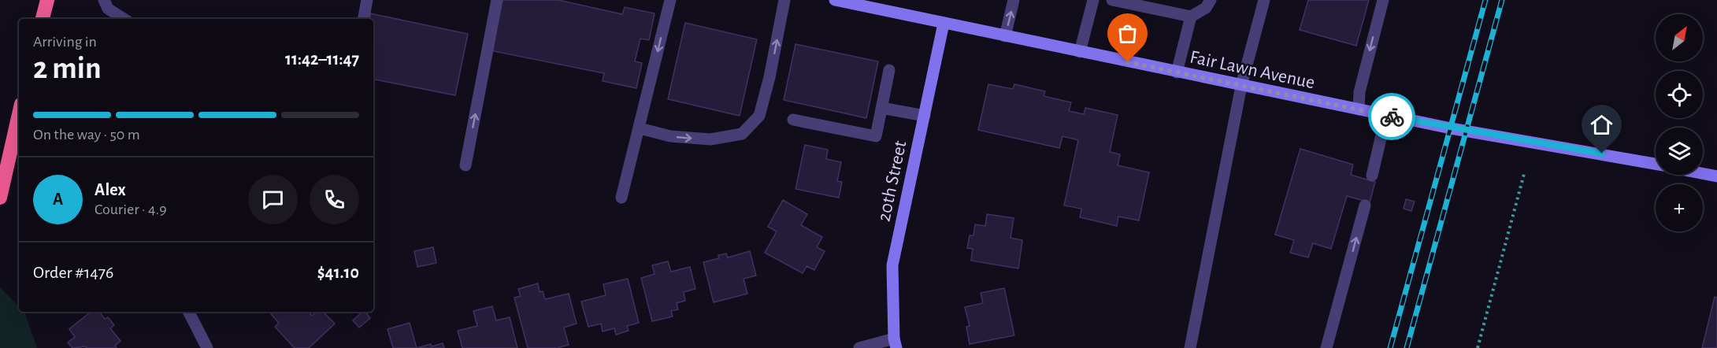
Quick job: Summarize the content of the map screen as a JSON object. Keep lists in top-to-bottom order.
{
  "streets": {
    "main road": ["Fair Lawn Avenue", "20th Street"]
  },
  "crossings": [
    ["Fair Lawn Avenue", "20th Street"]
  ],
  "north": "top right",
  "page": {
    "map_buttons": "+",
    "heading": ["2 min", "Arriving in", "11:42–11:47"],
    "panel": [
      "Alex",
      "Courier · 4.9",
      "Order #1476",
      "$41.10"
    ],
    "bar": "On the way · 50 m",
    "round": "A"
  }
}
